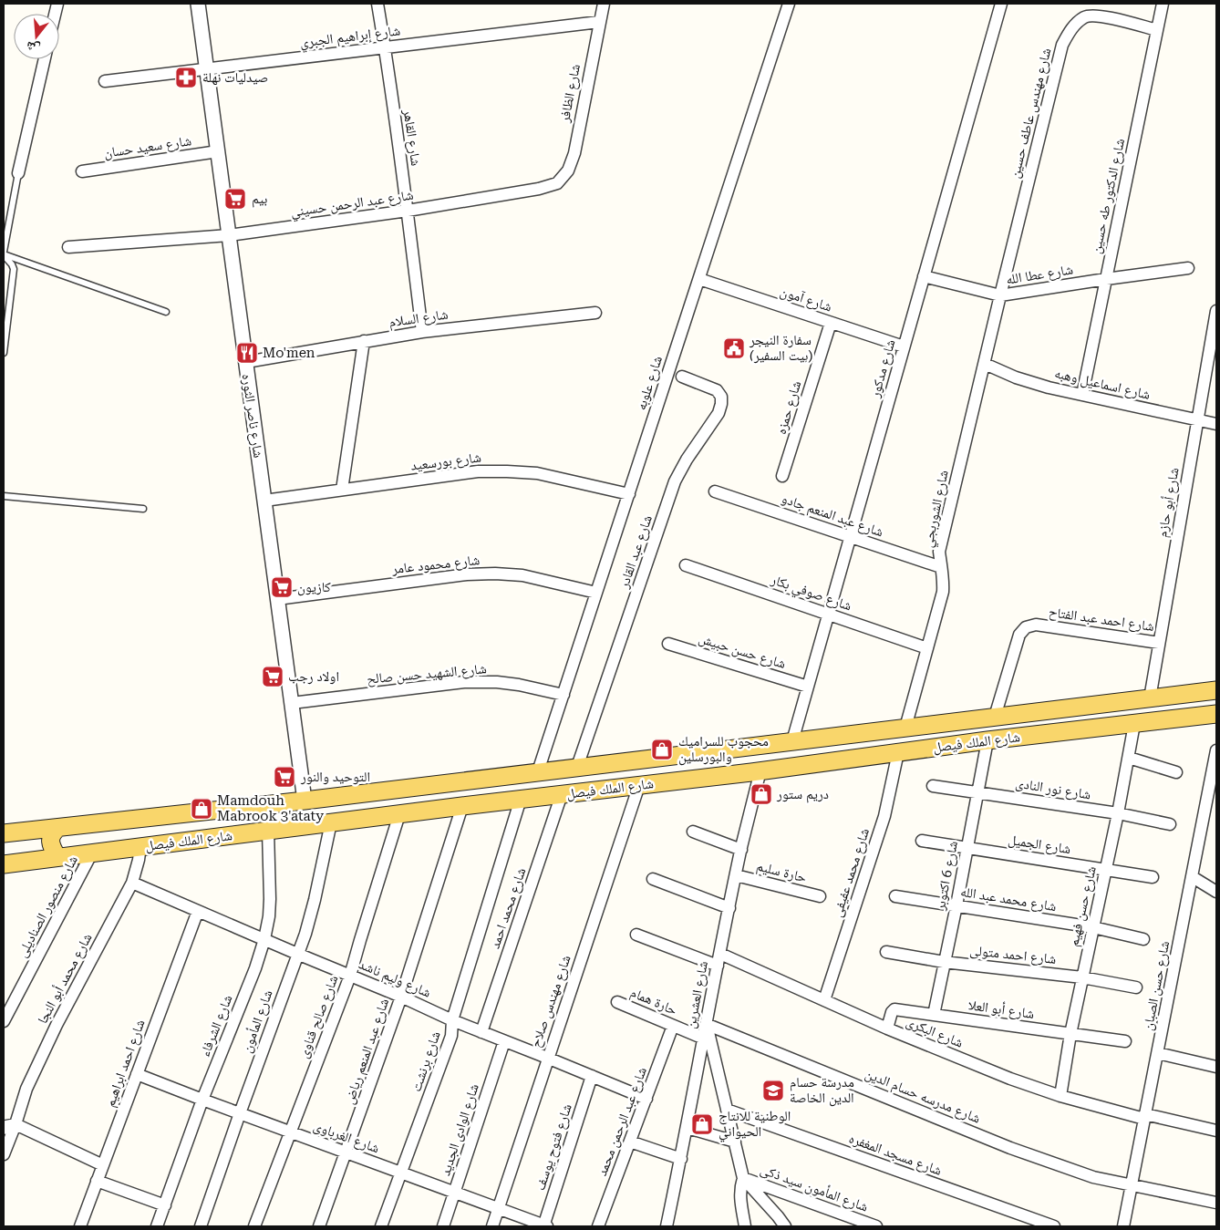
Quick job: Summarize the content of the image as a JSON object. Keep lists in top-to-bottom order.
{
  "streets": {
    "main road": ["شارع الملك فيصل"],
    "street": [
      "شارع إبراهيم الجبري",
      "شارع الظافر",
      "شارع مهندس عاطف حسين",
      "شارع القاهر",
      "شارع سعيد حسان",
      "شارع الدكتور طه حسين",
      "شارع عبد الرحمن حسيني",
      "شارع عطا الله",
      "شارع آمون",
      "شارع السلام",
      "شارع مدكور",
      "شارع علوبه",
      "شارع اسماعيل وهبه",
      "شارع حمزه",
      "شارع ناصر الثوره",
      "شارع بورسعيد",
      "شارع أبو حازم",
      "شارع الشوربجي",
      "شارع عبد المنعم جادو",
      "شارع عبد القادر",
      "شارع محمود عامر",
      "شارع صوفي بكار",
      "شارع احمد عبد الفتاح",
      "شارع حسن حبيش",
      "شارع الشهيد حسن صالح",
      "شارع نور النادى",
      "شارع الجميل",
      "حارة سليم",
      "شارع محمد عفيفى",
      "شارع 6 اكتوبر",
      "شارع محمد عبد الله",
      "شارع منصور الصناديلى",
      "شارع حسن فهيم",
      "شارع محمد احمد",
      "شارع احمد متولى",
      "شارع محمد أبو النجا",
      "شارع وليم ناشد",
      "شارع حسن الصبان",
      "شارع العشرين",
      "شارع مهندس صلاح",
      "حارة همام",
      "شارع أبو العلا",
      "شارع صالح قناوى",
      "شارع المأمون",
      "شارع الشرفاء",
      "شارع البكرى",
      "شارع عبد المنعم رياض",
      "شارع برنشت",
      "شارع احمد ابراهيم",
      "شارع مدرسه حسام الدين",
      "شارع عبد الرحمن محمد",
      "شارع الوادى الجديد",
      "شارع الغرباوى",
      "شارع فتوح يوسف",
      "شارع مسجد المغفره",
      "شارع المأمون سيد ذكى"
    ]
  },
  "crossings": [
    ["شارع إبراهيم الجبري", "شارع الظافر"],
    ["شارع إبراهيم الجبري", "شارع القاهر"],
    ["شارع إبراهيم الجبري", "شارع ناصر الثوره"],
    ["شارع الظافر", "شارع عبد الرحمن حسيني"],
    ["شارع مهندس عاطف حسين", "شارع الدكتور طه حسين"],
    ["شارع مهندس عاطف حسين", "شارع عطا الله"],
    ["شارع مهندس عاطف حسين", "شارع الشوربجي"],
    ["شارع القاهر", "شارع عبد الرحمن حسيني"],
    ["شارع القاهر", "شارع السلام"],
    ["شارع سعيد حسان", "شارع ناصر الثوره"],
    ["شارع الدكتور طه حسين", "شارع عطا الله"],
    ["شارع الدكتور طه حسين", "شارع اسماعيل وهبه"],
    ["شارع عبد الرحمن حسيني", "شارع ناصر الثوره"],
    ["شارع عطا الله", "شارع مدكور"],
    ["شارع عطا الله", "شارع الشوربجي"],
    ["شارع آمون", "شارع مدكور"],
    ["شارع آمون", "شارع علوبه"],
    ["شارع آمون", "شارع حمزه"],
    ["شارع السلام", "شارع ناصر الثوره"],
    ["شارع مدكور", "شارع عبد المنعم جادو"],
    ["شارع مدكور", "شارع صوفي بكار"],
    ["شارع مدكور", "شارع حسن حبيش"],
    ["شارع مدكور", "شارع الملك فيصل"],
    ["شارع علوبه", "شارع بورسعيد"],
    ["شارع علوبه", "شارع محمود عامر"],
    ["شارع علوبه", "شارع الشهيد حسن صالح"],
    ["شارع علوبه", "شارع الملك فيصل"],
    ["شارع اسماعيل وهبه", "شارع أبو حازم"],
    ["شارع اسماعيل وهبه", "شارع الشوربجي"],
    ["شارع ناصر الثوره", "شارع بورسعيد"],
    ["شارع ناصر الثوره", "شارع محمود عامر"],
    ["شارع ناصر الثوره", "شارع الشهيد حسن صالح"],
    ["شارع ناصر الثوره", "شارع الملك فيصل"],
    ["شارع أبو حازم", "شارع احمد عبد الفتاح"],
    ["شارع أبو حازم", "شارع الملك فيصل"],
    ["شارع الشوربجي", "شارع عبد المنعم جادو"],
    ["شارع الشوربجي", "شارع صوفي بكار"],
    ["شارع الشوربجي", "شارع الملك فيصل"],
    ["شارع عبد القادر", "شارع الملك فيصل"],
    ["شارع احمد عبد الفتاح", "شارع الملك فيصل"],
    ["شارع الملك فيصل", "شارع محمد عفيفى"],
    ["شارع الملك فيصل", "شارع 6 اكتوبر"],
    ["شارع الملك فيصل", "شارع منصور الصناديلى"],
    ["شارع الملك فيصل", "شارع حسن فهيم"],
    ["شارع الملك فيصل", "شارع محمد احمد"],
    ["شارع الملك فيصل", "شارع محمد أبو النجا"],
    ["شارع الملك فيصل", "شارع العشرين"],
    ["شارع الملك فيصل", "شارع مهندس صلاح"],
    ["شارع الملك فيصل", "شارع صالح قناوى"],
    ["شارع الملك فيصل", "شارع المأمون"],
    ["شارع الملك فيصل", "شارع الشرفاء"],
    ["شارع الملك فيصل", "شارع عبد المنعم رياض"],
    ["شارع الملك فيصل", "شارع برنشت"],
    ["شارع نور النادى", "شارع 6 اكتوبر"],
    ["شارع نور النادى", "شارع حسن فهيم"],
    ["شارع الجميل", "شارع 6 اكتوبر"],
    ["شارع الجميل", "شارع حسن فهيم"],
    ["حارة سليم", "شارع العشرين"],
    ["شارع محمد عفيفى", "شارع البكرى"],
    ["شارع 6 اكتوبر", "شارع محمد عبد الله"],
    ["شارع 6 اكتوبر", "شارع احمد متولى"],
    ["شارع 6 اكتوبر", "شارع أبو العلا"],
    ["شارع محمد عبد الله", "شارع حسن فهيم"],
    ["شارع حسن فهيم", "شارع احمد متولى"],
    ["شارع حسن فهيم", "شارع أبو العلا"],
    ["شارع حسن فهيم", "شارع البكرى"],
    ["شارع محمد احمد", "شارع وليم ناشد"],
    ["شارع محمد أبو النجا", "شارع وليم ناشد"],
    ["شارع وليم ناشد", "شارع مهندس صلاح"],
    ["شارع وليم ناشد", "شارع صالح قناوى"],
    ["شارع وليم ناشد", "شارع المأمون"],
    ["شارع وليم ناشد", "شارع الشرفاء"],
    ["شارع وليم ناشد", "شارع عبد المنعم رياض"],
    ["شارع وليم ناشد", "شارع برنشت"],
    ["شارع وليم ناشد", "شارع احمد ابراهيم"],
    ["شارع وليم ناشد", "شارع عبد الرحمن محمد"],
    ["شارع وليم ناشد", "شارع الوادى الجديد"],
    ["شارع وليم ناشد", "شارع فتوح يوسف"],
    ["شارع حسن الصبان", "شارع البكرى"],
    ["شارع حسن الصبان", "شارع مدرسه حسام الدين"],
    ["شارع العشرين", "حارة همام"],
    ["شارع العشرين", "شارع البكرى"],
    ["شارع العشرين", "شارع مدرسه حسام الدين"],
    ["شارع مهندس صلاح", "شارع الغرباوى"],
    ["حارة همام", "شارع عبد الرحمن محمد"],
    ["شارع أبو العلا", "شارع البكرى"],
    ["شارع صالح قناوى", "شارع الغرباوى"],
    ["شارع المأمون", "شارع الغرباوى"],
    ["شارع الشرفاء", "شارع الغرباوى"],
    ["شارع عبد المنعم رياض", "شارع الغرباوى"],
    ["شارع برنشت", "شارع الغرباوى"],
    ["شارع احمد ابراهيم", "شارع الغرباوى"],
    ["شارع الوادى الجديد", "شارع الغرباوى"],
    ["شارع الغرباوى", "شارع فتوح يوسف"]
  ],
  "places": {
    "pharmacy": ["صيدليات نهلة"],
    "supermarket": [
      "بيم",
      "كازيون",
      "اولاد رجب",
      "التوحيد والنور"
    ],
    "public building": ["سفارة النيجر (بيت السفير)"],
    "restaurant": ["Mo'men"],
    "shop": [
      "محجوب للسراميك والبورسلين",
      "دريم ستور",
      "Mamdouh Mabrook 3'ataty",
      "الوطنية للانتاج الحيواني"
    ],
    "school or university": ["مدرسة حسام الدين الخاصة"]
  },
  "north": "bottom"
}
